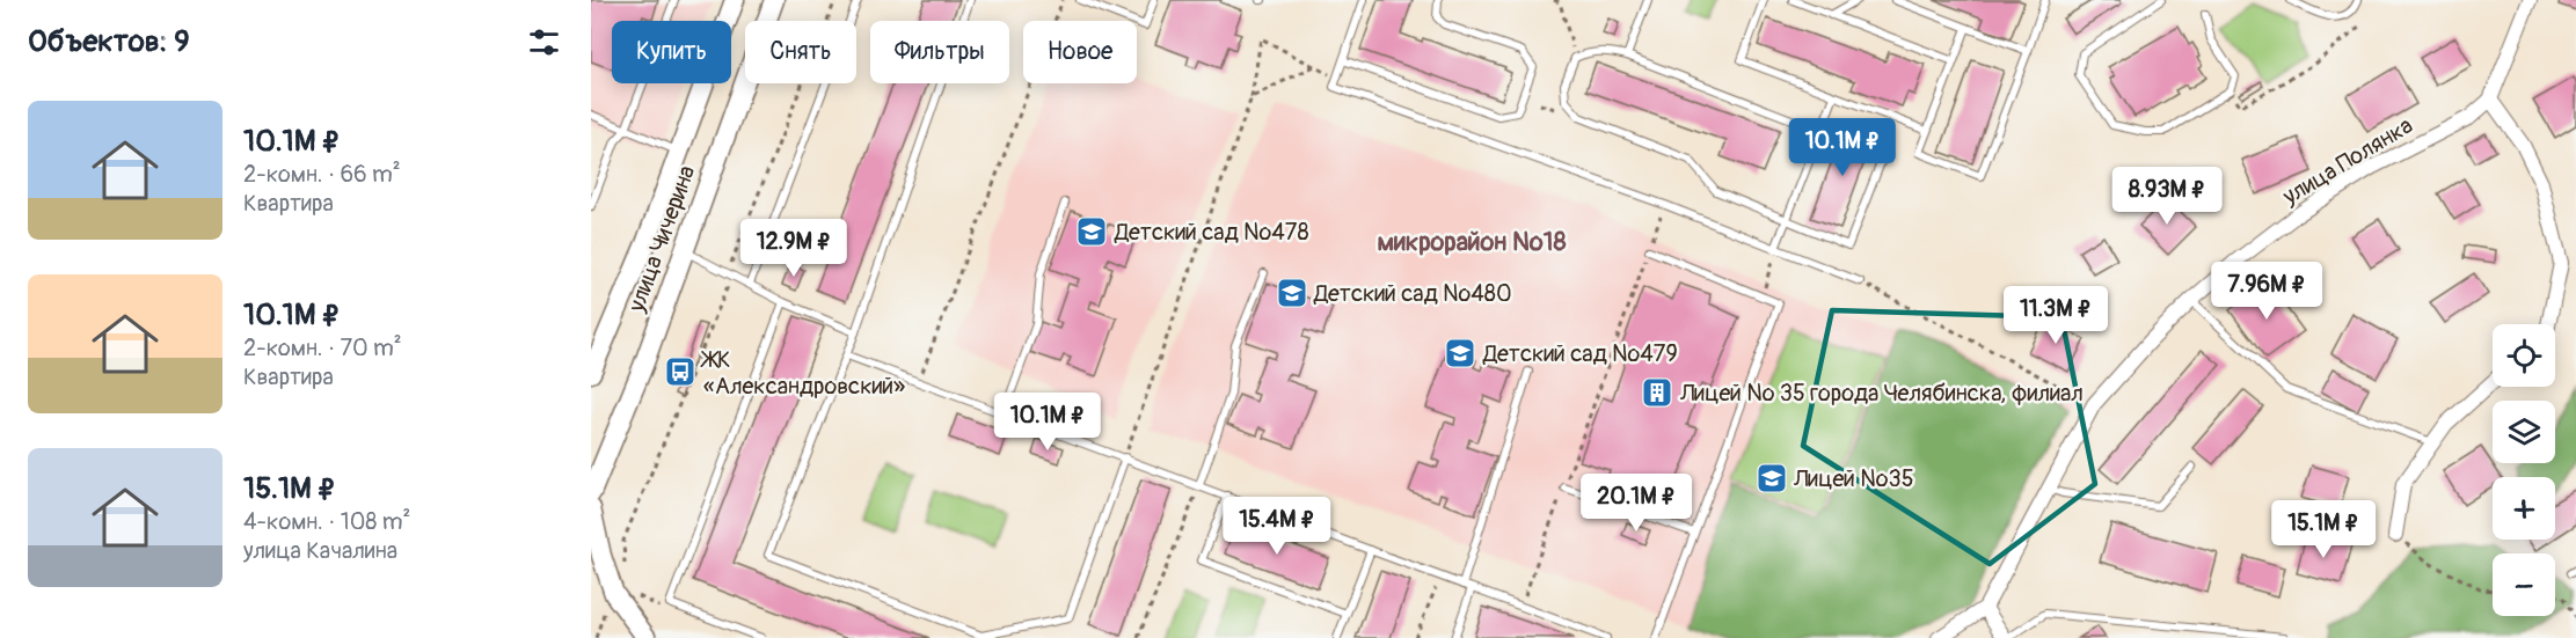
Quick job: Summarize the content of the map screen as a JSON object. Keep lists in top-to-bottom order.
{
  "streets": {
    "main road": ["улица Чичерина"],
    "street": ["улица Полянка"]
  },
  "districts": ["микрорайон №18"],
  "places": {
    "school or university": [
      "Детский сад №478",
      "Детский сад №480",
      "Детский сад №479",
      "Лицей №35"
    ],
    "bus stop": ["ЖК «Александровский»"],
    "building": ["Лицей № 35 города Челябинска, филиал"]
  },
  "page": {
    "heading": "Объектов: 9",
    "chip": [
      "Купить",
      "Снять",
      "Фильтры",
      "Новое"
    ],
    "list": [
      {
        "name": "10.1M ₽",
        "note": "2-комн. · 66 m² · Квартира"
      },
      {
        "name": "10.1M ₽",
        "note": "2-комн. · 70 m² · Квартира"
      },
      {
        "name": "15.1M ₽",
        "note": "4-комн. · 108 m² · улица Качалина"
      }
    ],
    "price": [
      "10.1M ₽",
      "8.93M ₽",
      "12.9M ₽",
      "7.96M ₽",
      "11.3M ₽",
      "10.1M ₽",
      "20.1M ₽",
      "15.4M ₽",
      "15.1M ₽"
    ],
    "map_buttons": ["+", "−"]
  }
}
